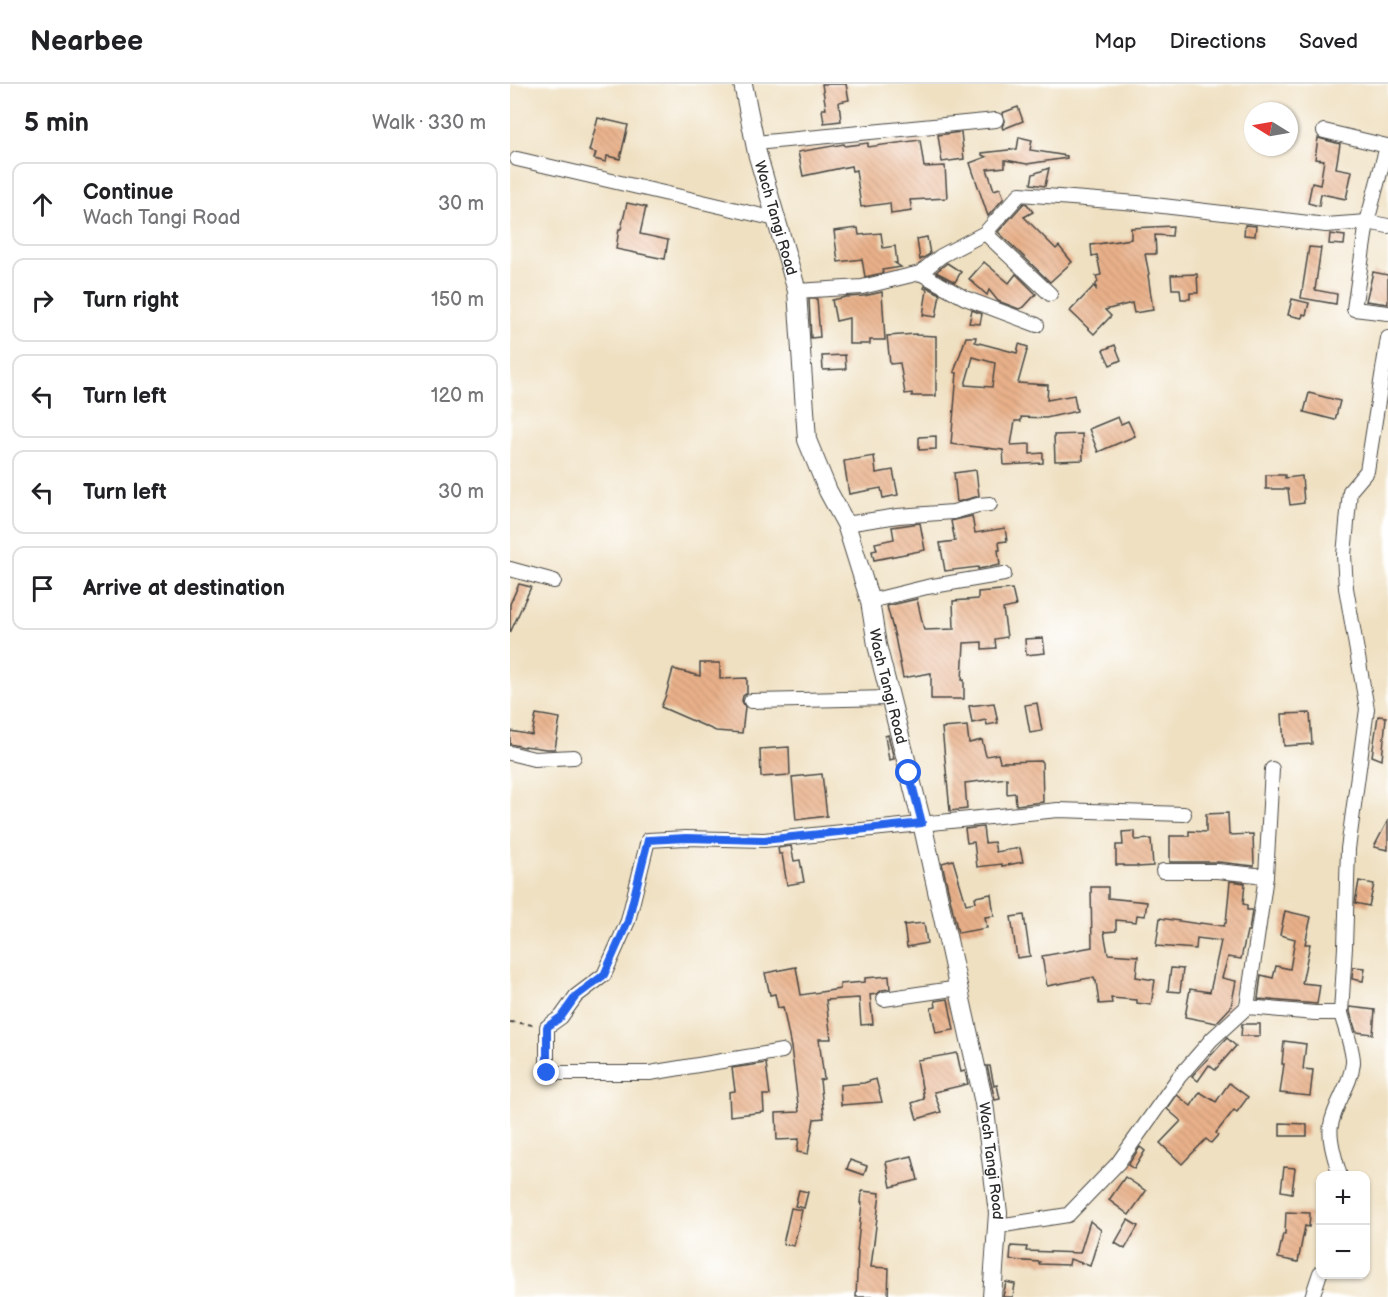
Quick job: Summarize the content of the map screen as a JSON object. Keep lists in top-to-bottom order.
{
  "streets": {
    "main road": ["Wach Tangi Road"]
  },
  "north": "left",
  "page": {
    "header": "Nearbee",
    "nav": ["Map", "Directions", "Saved"],
    "heading": ["5 min", "Walk · 330 m"],
    "list": [
      ["Continue", "Wach Tangi Road", "30 m"],
      ["Turn right", "150 m"],
      ["Turn left", "120 m"],
      ["Turn left", "30 m"],
      "Arrive at destination"
    ],
    "map_buttons": ["+", "−"]
  }
}
